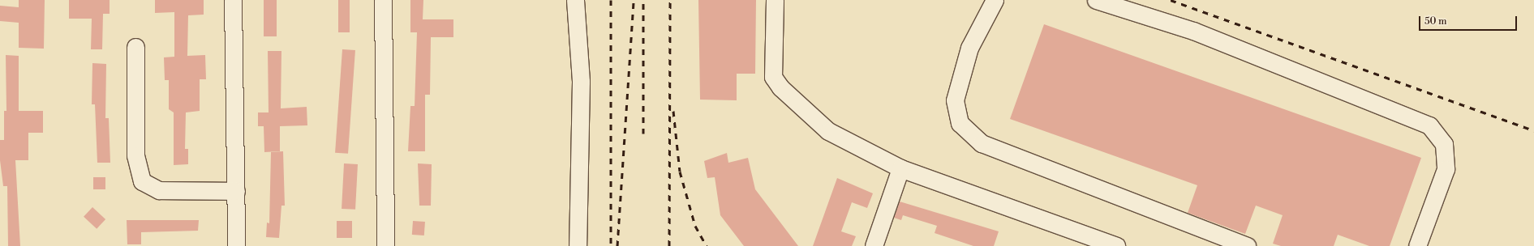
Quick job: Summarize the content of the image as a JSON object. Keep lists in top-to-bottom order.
{
  "scale_bar": "50 m"
}
